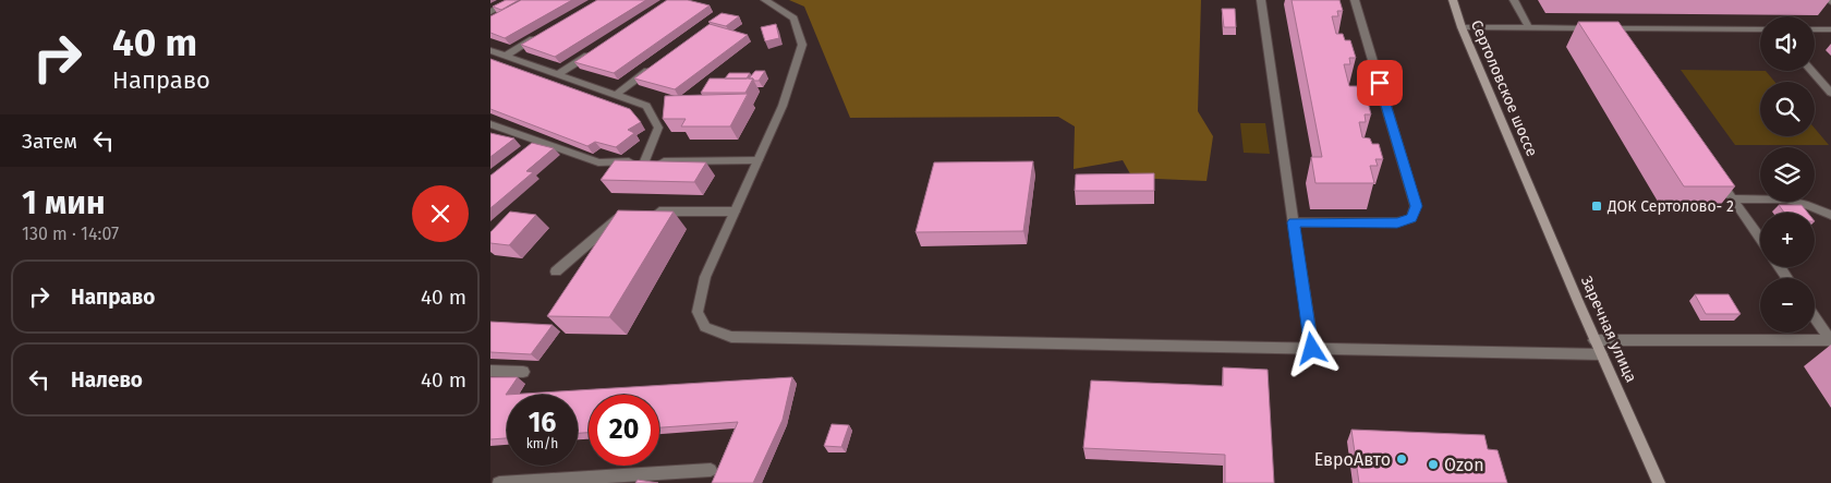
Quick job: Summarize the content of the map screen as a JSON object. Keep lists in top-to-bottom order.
{
  "streets": {
    "main road": ["Сертоловское шоссе", "Заречная улица"]
  },
  "crossings": [
    ["Сертоловское шоссе", "Заречная улица"]
  ],
  "places": {
    "transit": ["ДОК Сертолово- 2"],
    "other": ["ЕвроАвто", "Ozon"]
  },
  "page": {
    "turn": ["40 m", "Направо"],
    "map_buttons": ["+", "−"],
    "then": "Затем",
    "heading": ["1 мин", "130 m · 14:07"],
    "list": [
      {
        "name": "Направо",
        "value": "40 m"
      },
      {
        "name": "Налево",
        "value": "40 m"
      }
    ],
    "speed": "16 km/h",
    "limit": "20"
  }
}
